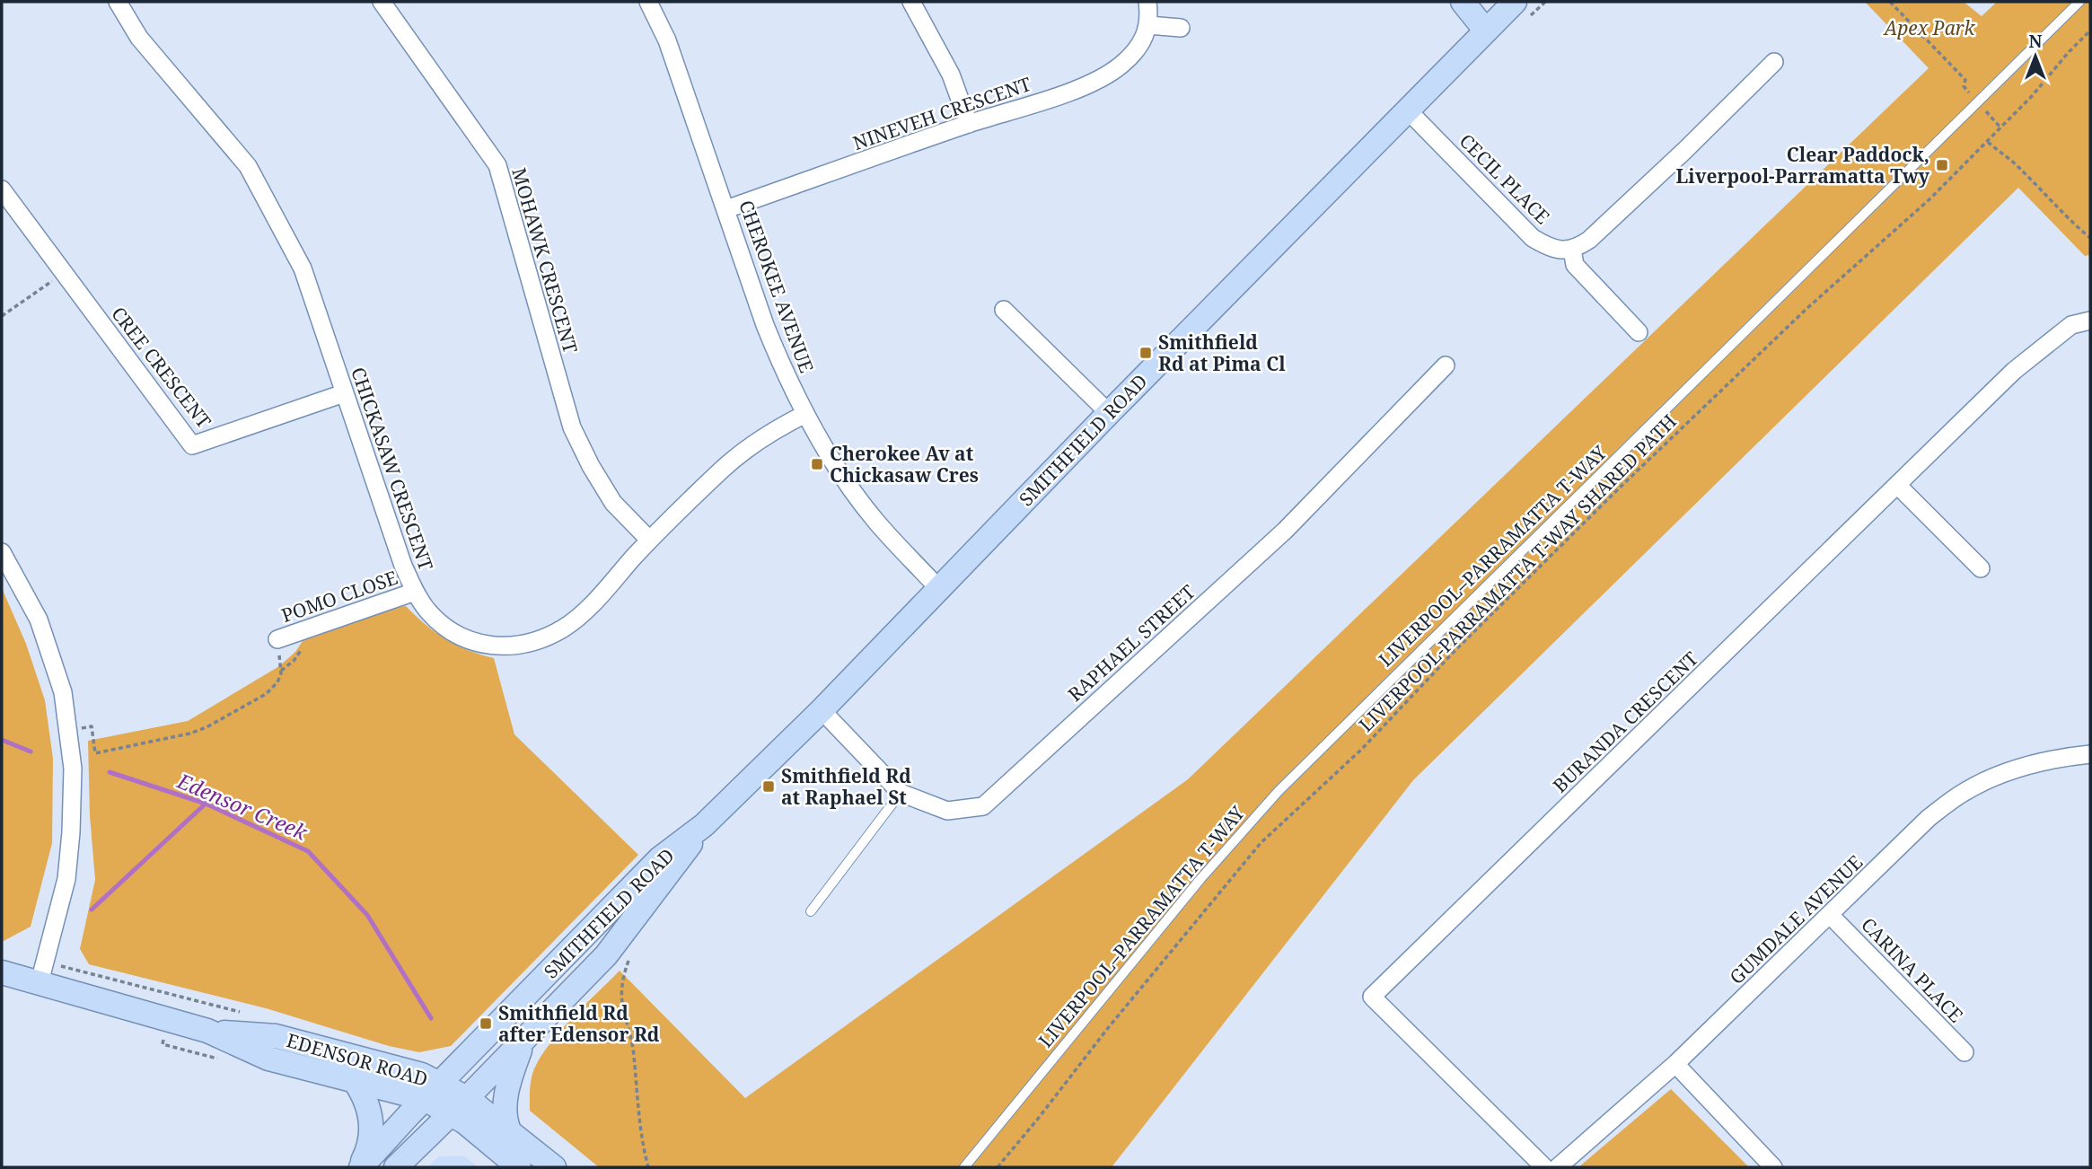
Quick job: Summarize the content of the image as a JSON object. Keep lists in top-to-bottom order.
{
  "streets": {
    "main road": ["SMITHFIELD ROAD", "EDENSOR ROAD"],
    "street": [
      "NINEVEH CRESCENT",
      "CECIL PLACE",
      "MOHAWK CRESCENT",
      "CHEROKEE AVENUE",
      "CREE CRESCENT",
      "CHICKASAW CRESCENT",
      "POMO CLOSE",
      "RAPHAEL STREET",
      "BURANDA CRESCENT",
      "GUMDALE AVENUE",
      "CARINA PLACE"
    ],
    "lane": ["LIVERPOOL–PARRAMATTA T-WAY"],
    "path": ["LIVERPOOL-PARRAMATTA T-WAY SHARED PATH"]
  },
  "crossings": [
    ["NINEVEH CRESCENT", "CHEROKEE AVENUE"],
    ["CECIL PLACE", "SMITHFIELD ROAD"],
    ["MOHAWK CRESCENT", "CHICKASAW CRESCENT"],
    ["CHEROKEE AVENUE", "SMITHFIELD ROAD"],
    ["CHEROKEE AVENUE", "CHICKASAW CRESCENT"],
    ["CREE CRESCENT", "CHICKASAW CRESCENT"],
    ["SMITHFIELD ROAD", "RAPHAEL STREET"],
    ["SMITHFIELD ROAD", "EDENSOR ROAD"],
    ["CHICKASAW CRESCENT", "POMO CLOSE"],
    ["GUMDALE AVENUE", "CARINA PLACE"]
  ],
  "water": ["Edensor Creek"],
  "parks": ["Apex Park"],
  "places": {
    "transit": [
      "Clear Paddock, Liverpool-Parramatta Twy",
      "Smithfield Rd at Pima Cl",
      "Cherokee Av at Chickasaw Cres",
      "Smithfield Rd at Raphael St",
      "Smithfield Rd after Edensor Rd"
    ]
  },
  "north": "top"
}
